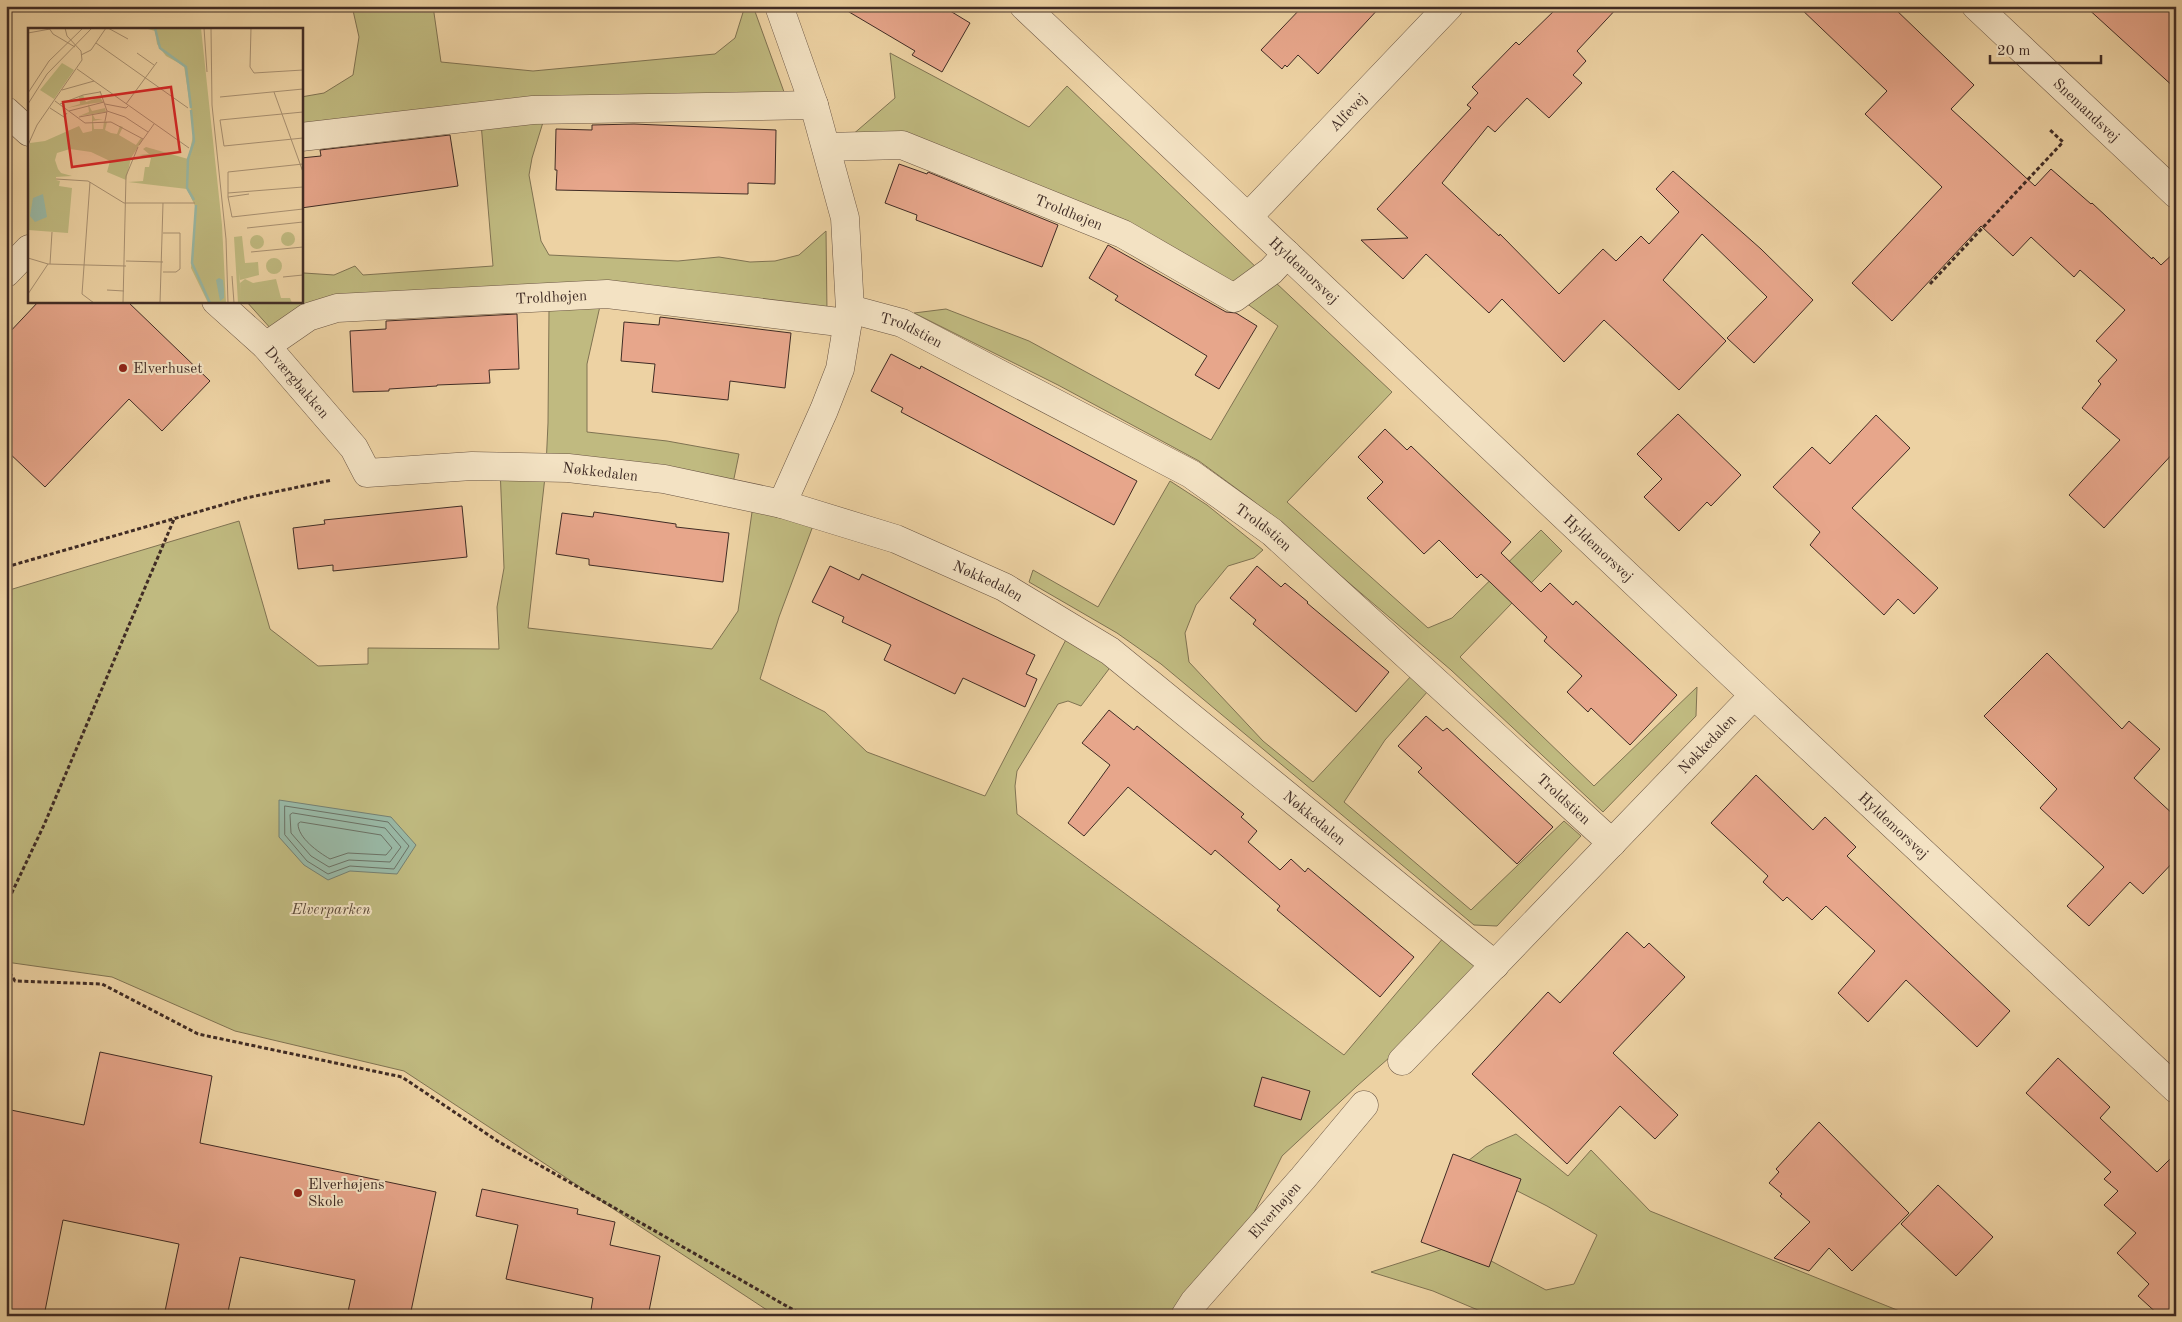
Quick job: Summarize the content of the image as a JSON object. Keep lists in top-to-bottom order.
{
  "streets": {
    "street": [
      "Snemandsvej",
      "Alfevej",
      "Troldhøjen",
      "Hyldemorsvej",
      "Troldstien",
      "Dværgbakken",
      "Nøkkedalen",
      "Elverhøjen"
    ]
  },
  "crossings": [
    ["Alfevej", "Hyldemorsvej"],
    ["Troldhøjen", "Hyldemorsvej"],
    ["Troldhøjen", "Troldstien"],
    ["Troldhøjen", "Dværgbakken"],
    ["Hyldemorsvej", "Nøkkedalen"],
    ["Troldstien", "Nøkkedalen"],
    ["Dværgbakken", "Nøkkedalen"]
  ],
  "parks": ["Elverparken"],
  "places": ["Elverhuset", "Elverhøjens Skole"],
  "scale_bar": "20 m"
}
